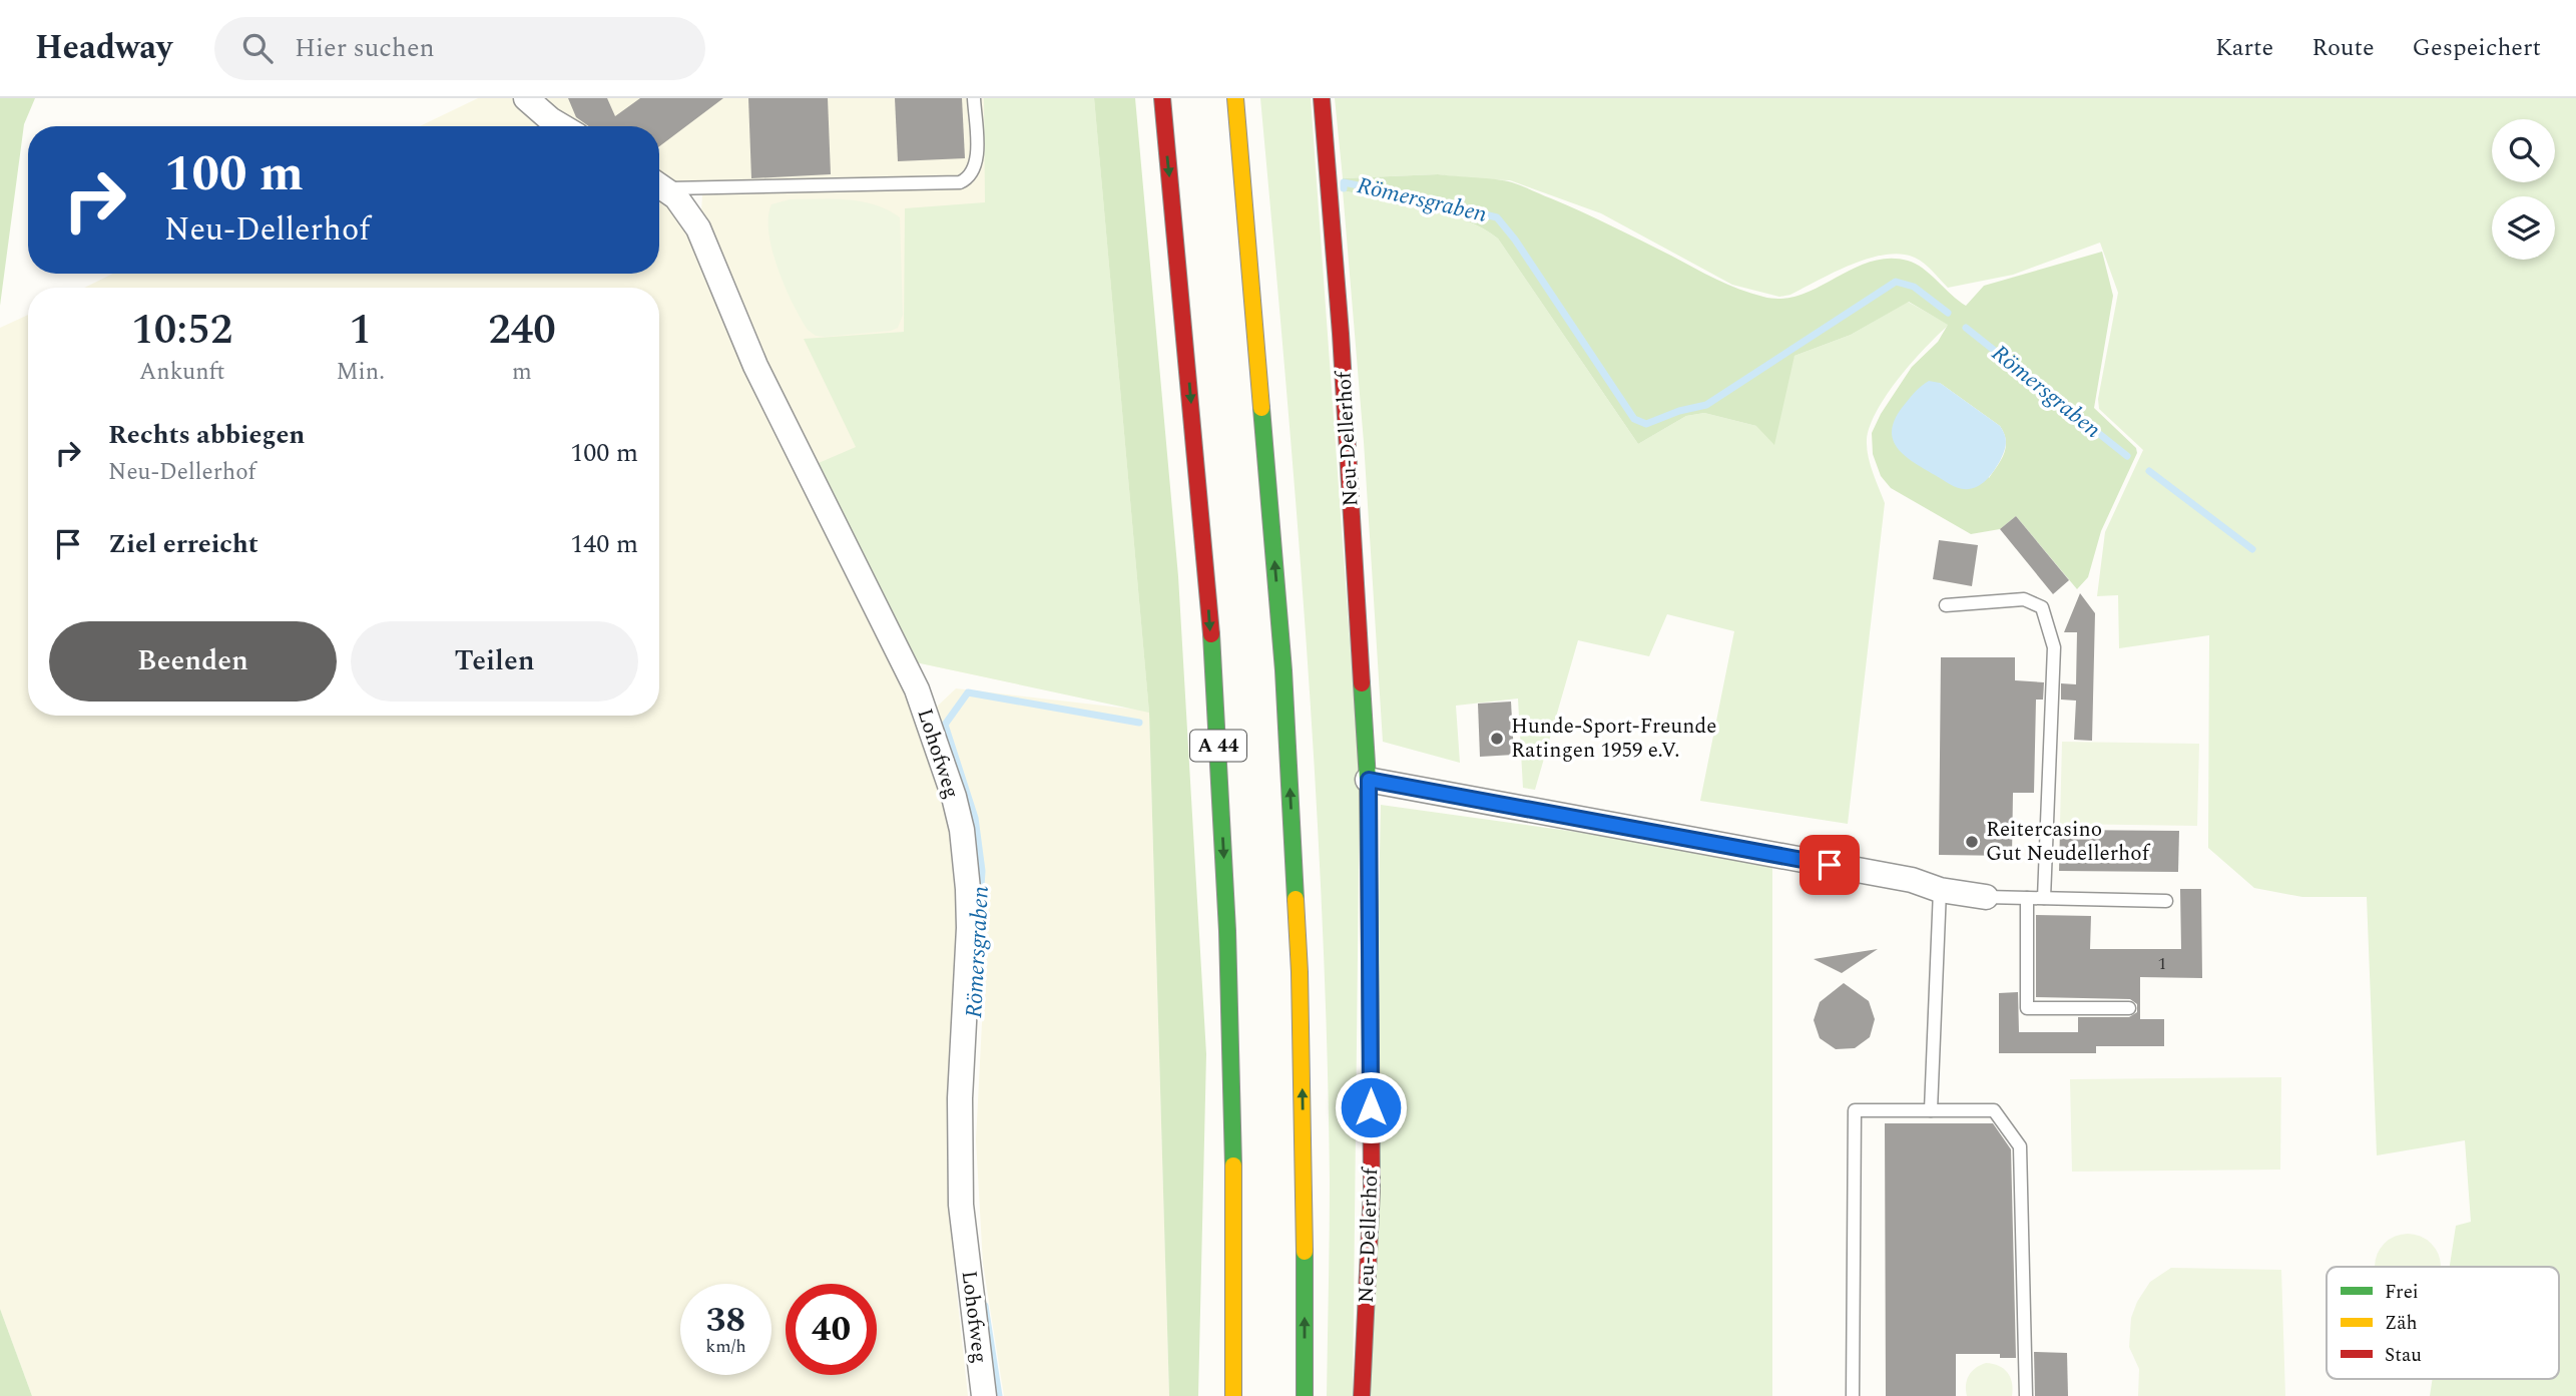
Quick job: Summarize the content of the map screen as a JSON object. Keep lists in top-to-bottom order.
{
  "streets": {
    "main road": ["Neu-Dellerhof", "A 44"],
    "street": ["Lohofweg"]
  },
  "water": ["Römersgraben"],
  "places": ["Hunde-Sport-Freunde Ratingen 1959 e.V.", "Reitercasino Gut Neudellerhof"],
  "house_numbers": ["1"],
  "legend": ["Frei", "Zäh", "Stau"],
  "page": {
    "header": "Headway",
    "search": "Hier suchen",
    "nav": ["Karte", "Route", "Gespeichert"],
    "turn": ["100 m", "Neu-Dellerhof"],
    "eta": [
      "10:52",
      "Ankunft",
      "1",
      "Min.",
      "240",
      "m"
    ],
    "list": [
      {
        "name": "Rechts abbiegen",
        "note": "Neu-Dellerhof",
        "value": "100 m"
      },
      {
        "name": "Ziel erreicht",
        "value": "140 m"
      }
    ],
    "buttons": ["Beenden", "Teilen"],
    "speed": "38 km/h",
    "limit": "40"
  }
}
